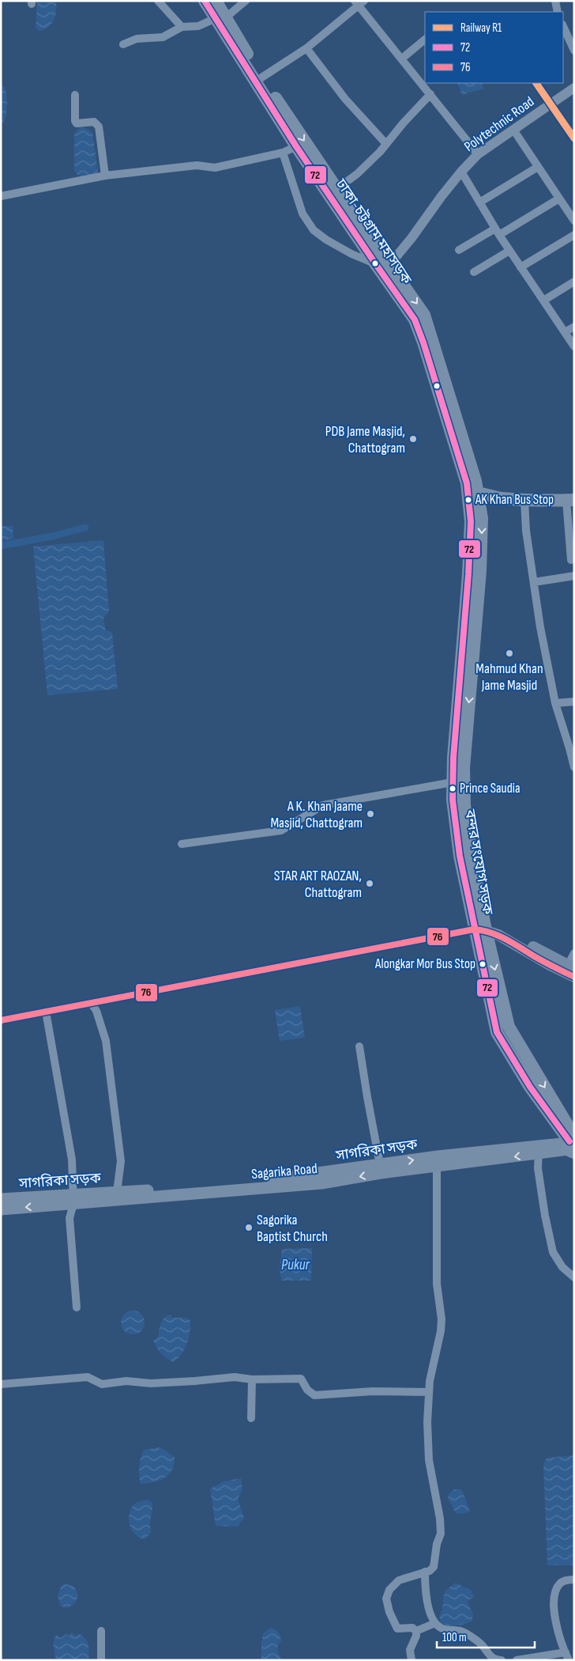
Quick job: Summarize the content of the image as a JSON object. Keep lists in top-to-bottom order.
{
  "streets": {
    "highway": ["ঢাকা-চট্টগ্রাম মহাসড়ক", "বন্দর সংযোগ সড়ক"],
    "main road": ["সাগরিকা সড়ক", "Sagarika Road"],
    "street": ["Polytechnic Road"]
  },
  "crossings": [
    ["Polytechnic Road", "ঢাকা-চট্টগ্রাম মহাসড়ক"],
    ["ঢাকা-চট্টগ্রাম মহাসড়ক", "বন্দর সংযোগ সড়ক"],
    ["বন্দর সংযোগ সড়ক", "সাগরিকা সড়ক"],
    ["সাগরিকা সড়ক", "Sagarika Road"]
  ],
  "one_way": ["Sagarika Road"],
  "water": ["Pukur"],
  "places": [
    "PDB Jame Masjid, Chattogram",
    "AK Khan Bus Stop",
    "Mahmud Khan Jame Masjid",
    "Prince Saudia",
    "A K. Khan Jaame Masjid, Chattogram",
    "STAR ART RAOZAN, Chattogram",
    "Alongkar Mor Bus Stop",
    "Sagorika Baptist Church"
  ],
  "lines": ["transit line 72", "rail line R1", "transit line 76"],
  "legend": ["Railway R1", "72", "76"],
  "scale_bar": "100 m"
}
